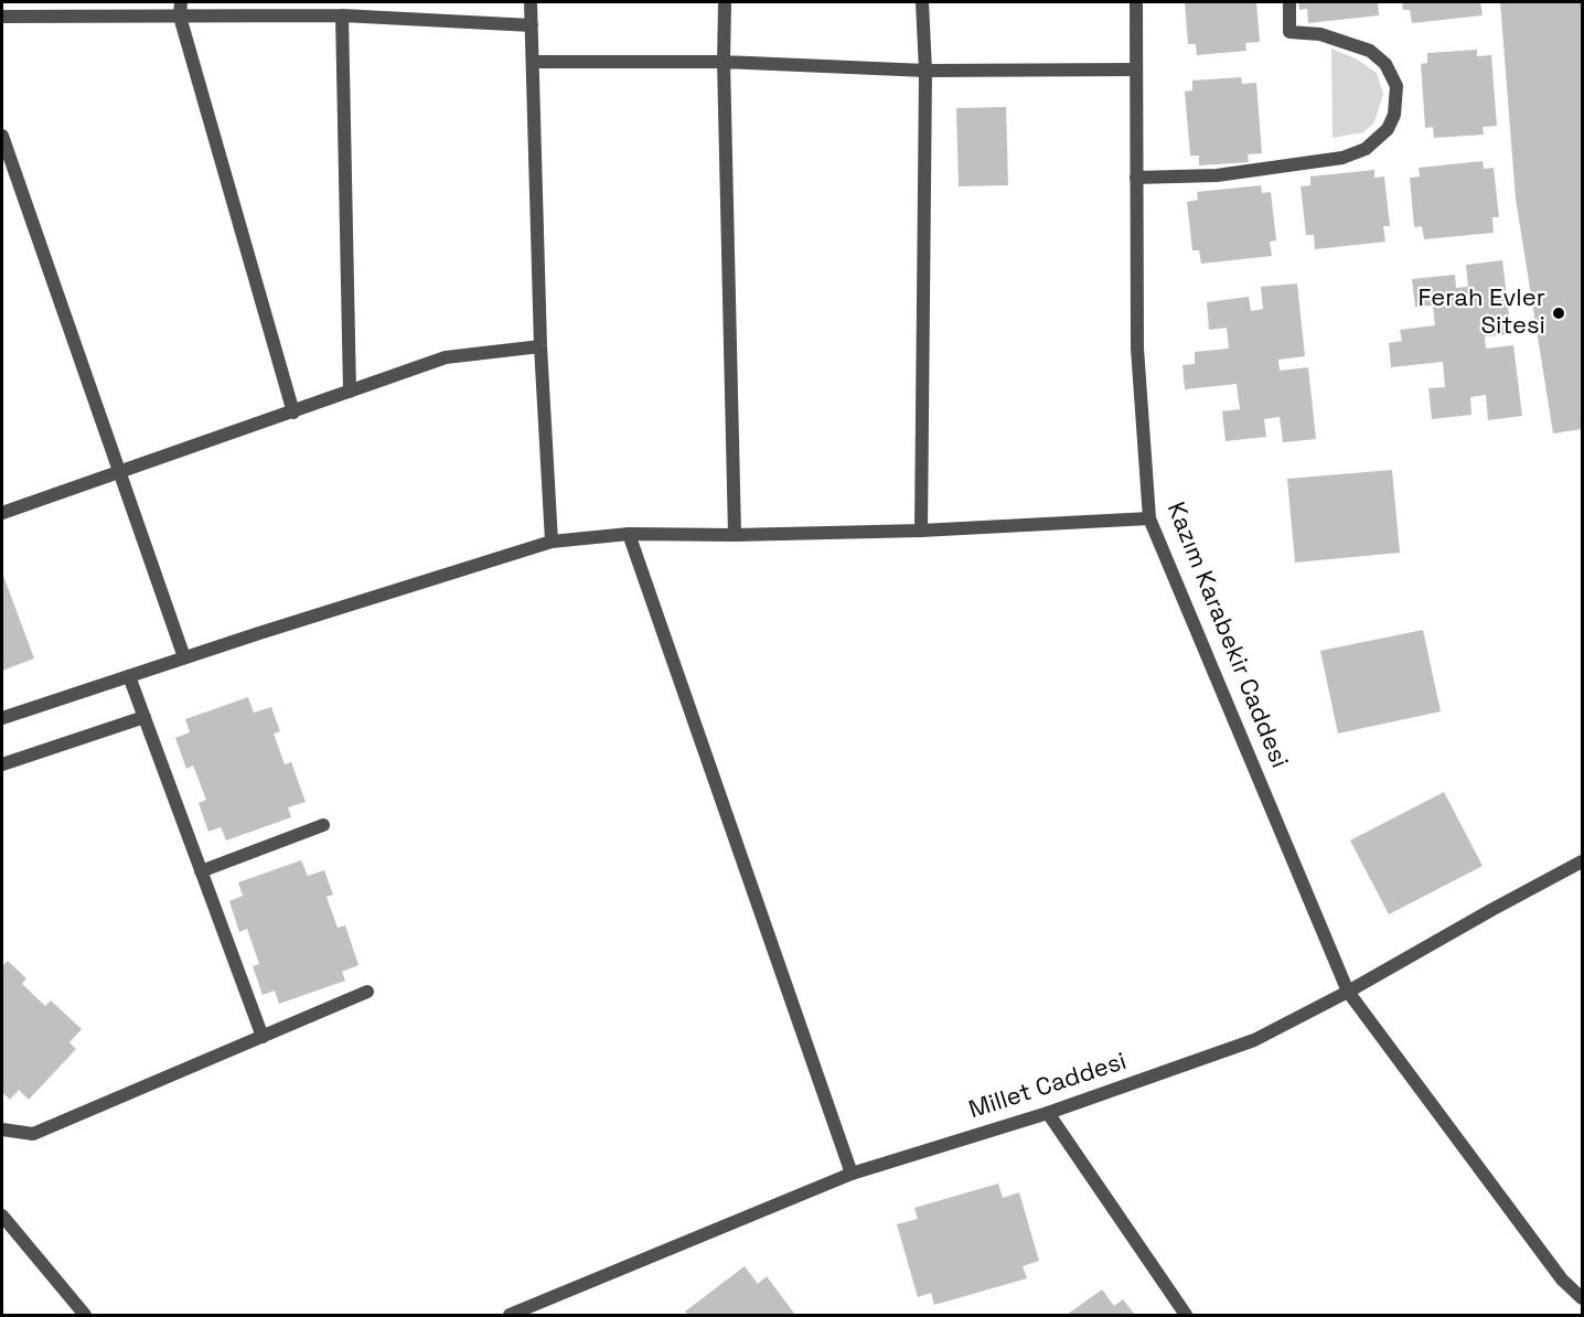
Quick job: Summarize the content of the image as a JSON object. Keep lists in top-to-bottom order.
{
  "streets": {
    "street": ["Kazım Karabekir Caddesi", "Millet Caddesi"]
  },
  "crossings": [
    ["Kazım Karabekir Caddesi", "Millet Caddesi"]
  ],
  "places": ["Ferah Evler Sitesi"]
}
